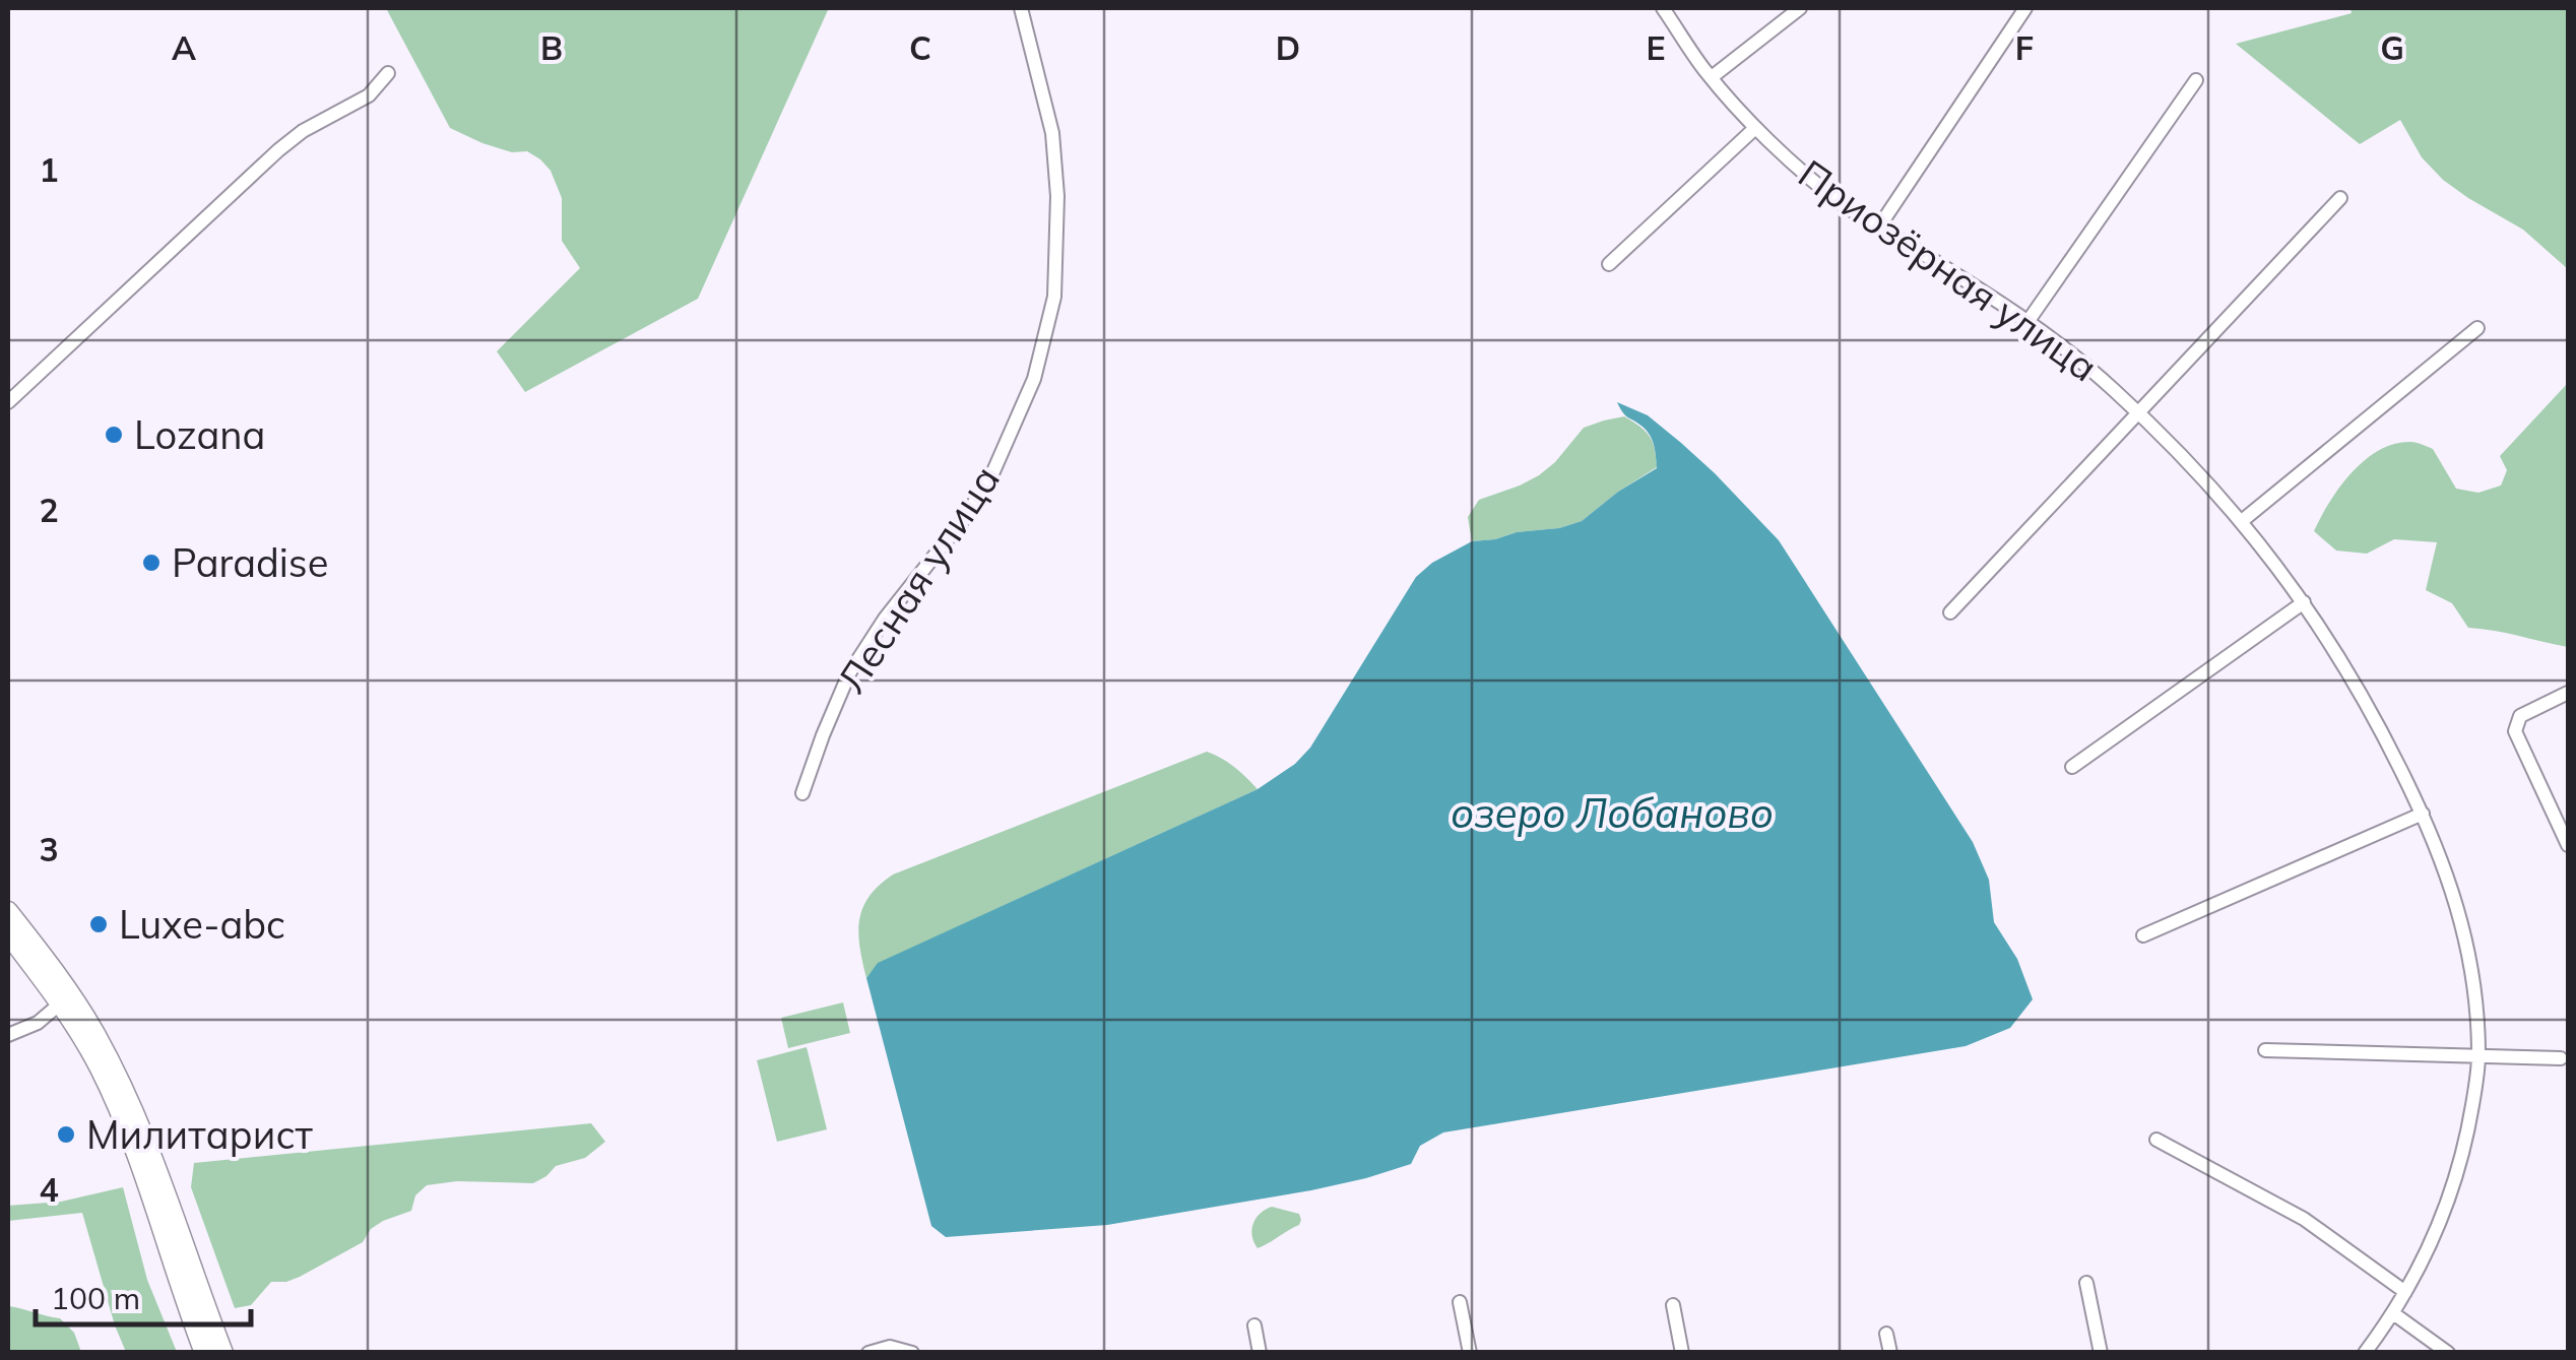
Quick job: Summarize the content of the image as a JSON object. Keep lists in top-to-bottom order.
{
  "streets": {
    "street": ["Приозёрная улица", "Лесная улица"]
  },
  "water": ["озеро Лобаново"],
  "places": [
    "Lozana",
    "Paradise",
    "Luxe-abc",
    "Милитарист"
  ],
  "scale_bar": "100 m",
  "grid": {
    "columns": [
      "A",
      "B",
      "C",
      "D",
      "E",
      "F",
      "G"
    ],
    "rows": [
      "1",
      "2",
      "3",
      "4"
    ]
  }
}
